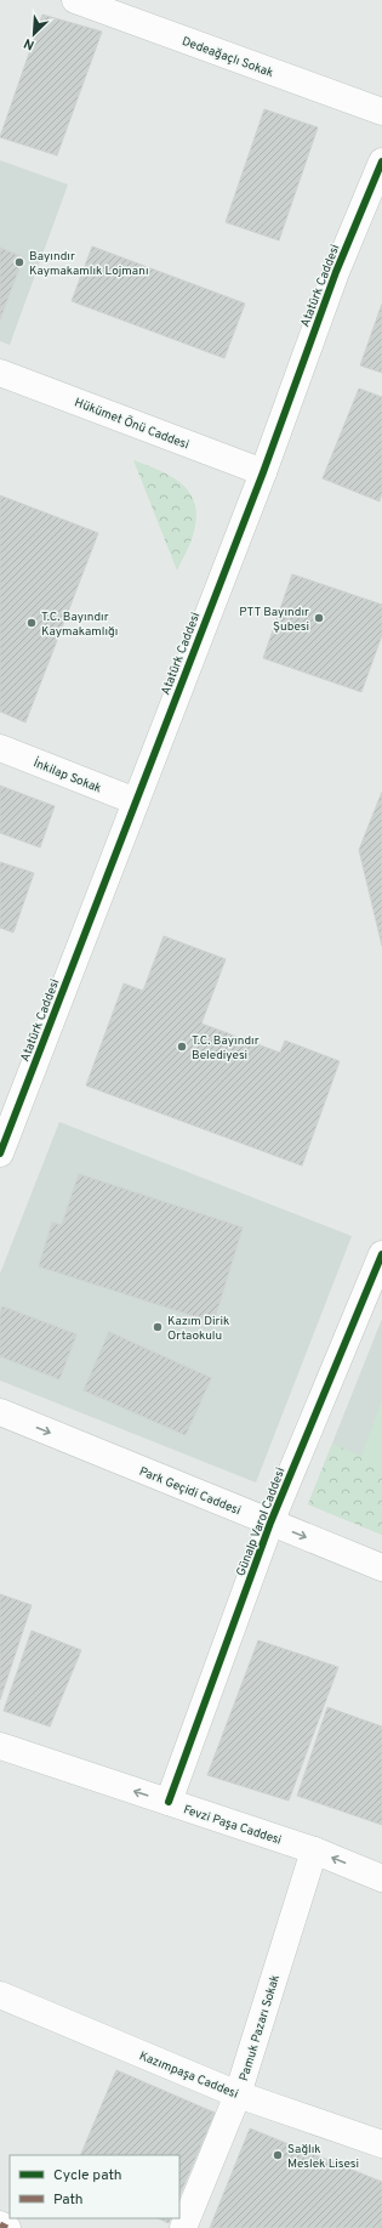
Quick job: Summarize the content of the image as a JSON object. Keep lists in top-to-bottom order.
{
  "streets": {
    "street": [
      "Dedeağaçlı Sokak",
      "Atatürk Caddesi",
      "Hükümet Önü Caddesi",
      "İnkilap Sokak",
      "Park Geçidi Caddesi",
      "Günalp Varol Caddesi",
      "Fevzi Paşa Caddesi",
      "Pamuk Pazarı Sokak",
      "Kazımpaşa Caddesi"
    ]
  },
  "crossings": [
    ["Atatürk Caddesi", "Hükümet Önü Caddesi"],
    ["Atatürk Caddesi", "İnkilap Sokak"],
    ["Park Geçidi Caddesi", "Günalp Varol Caddesi"],
    ["Günalp Varol Caddesi", "Fevzi Paşa Caddesi"],
    ["Fevzi Paşa Caddesi", "Pamuk Pazarı Sokak"],
    ["Pamuk Pazarı Sokak", "Kazımpaşa Caddesi"]
  ],
  "one_way": ["Park Geçidi Caddesi", "Fevzi Paşa Caddesi"],
  "places": [
    "Bayındır Kaymakamlık Lojmanı",
    "PTT Bayındır Şubesi",
    "T.C. Bayındır Kaymakamlığı",
    "T.C. Bayındır Belediyesi",
    "Kazım Dirik Ortaokulu",
    "Sağlık Meslek Lisesi"
  ],
  "legend": ["Cycle path", "Path"],
  "north": "bottom left"
}
